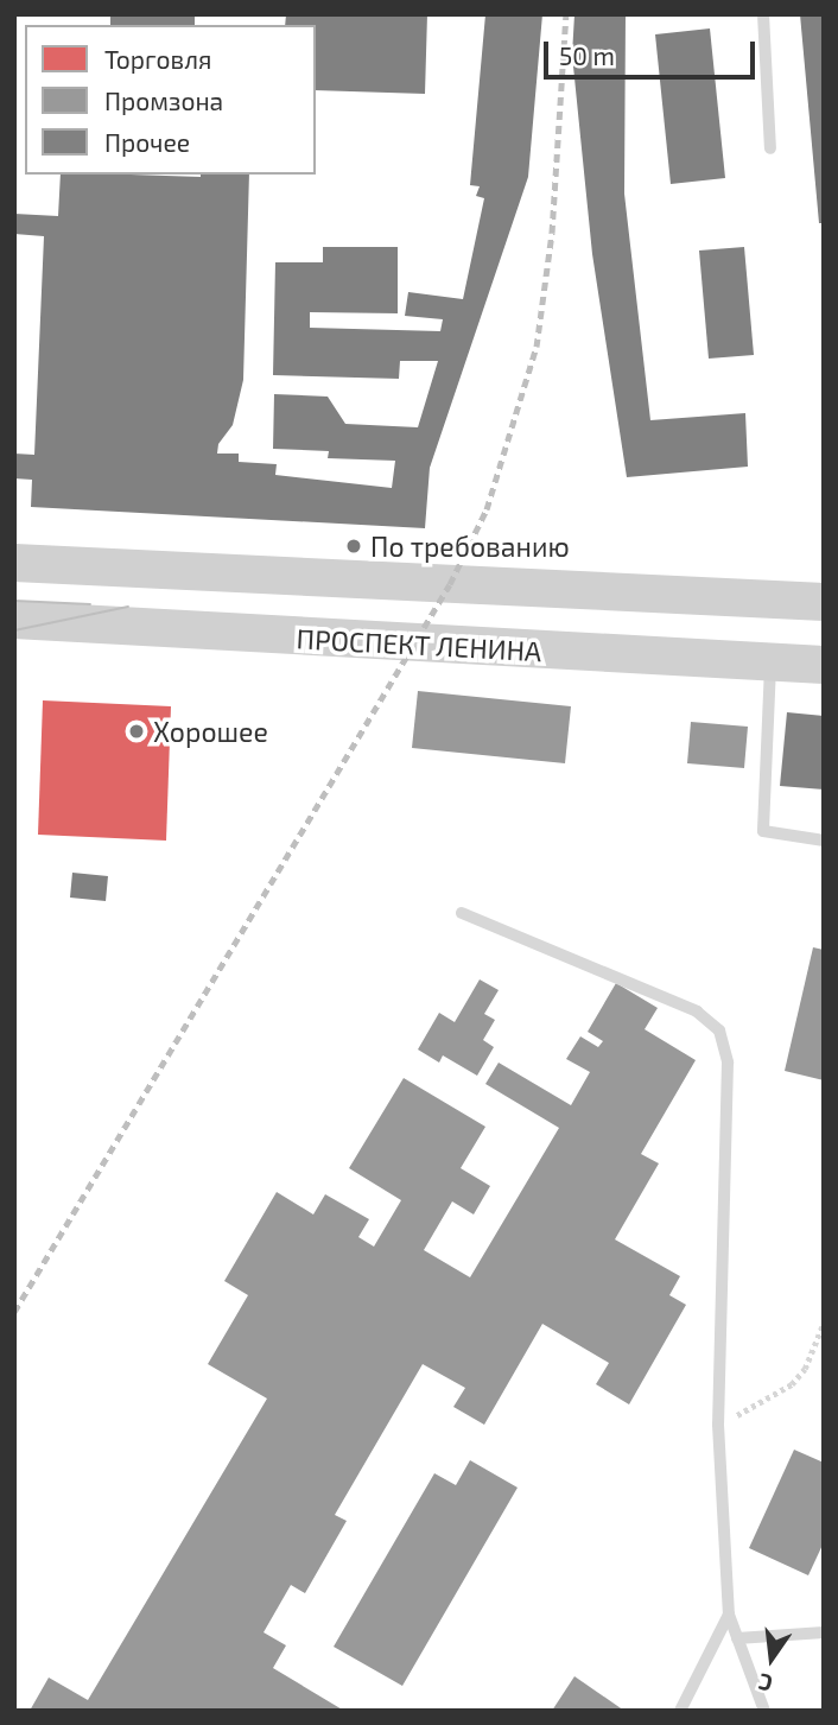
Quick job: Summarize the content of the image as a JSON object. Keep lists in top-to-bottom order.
{
  "streets": {
    "main road": ["ПРОСПЕКТ ЛЕНИНА"]
  },
  "places": ["По требованию", "Хорошее"],
  "legend": ["Торговля", "Промзона", "Прочее"],
  "scale_bar": "50 m",
  "north": "bottom"
}
